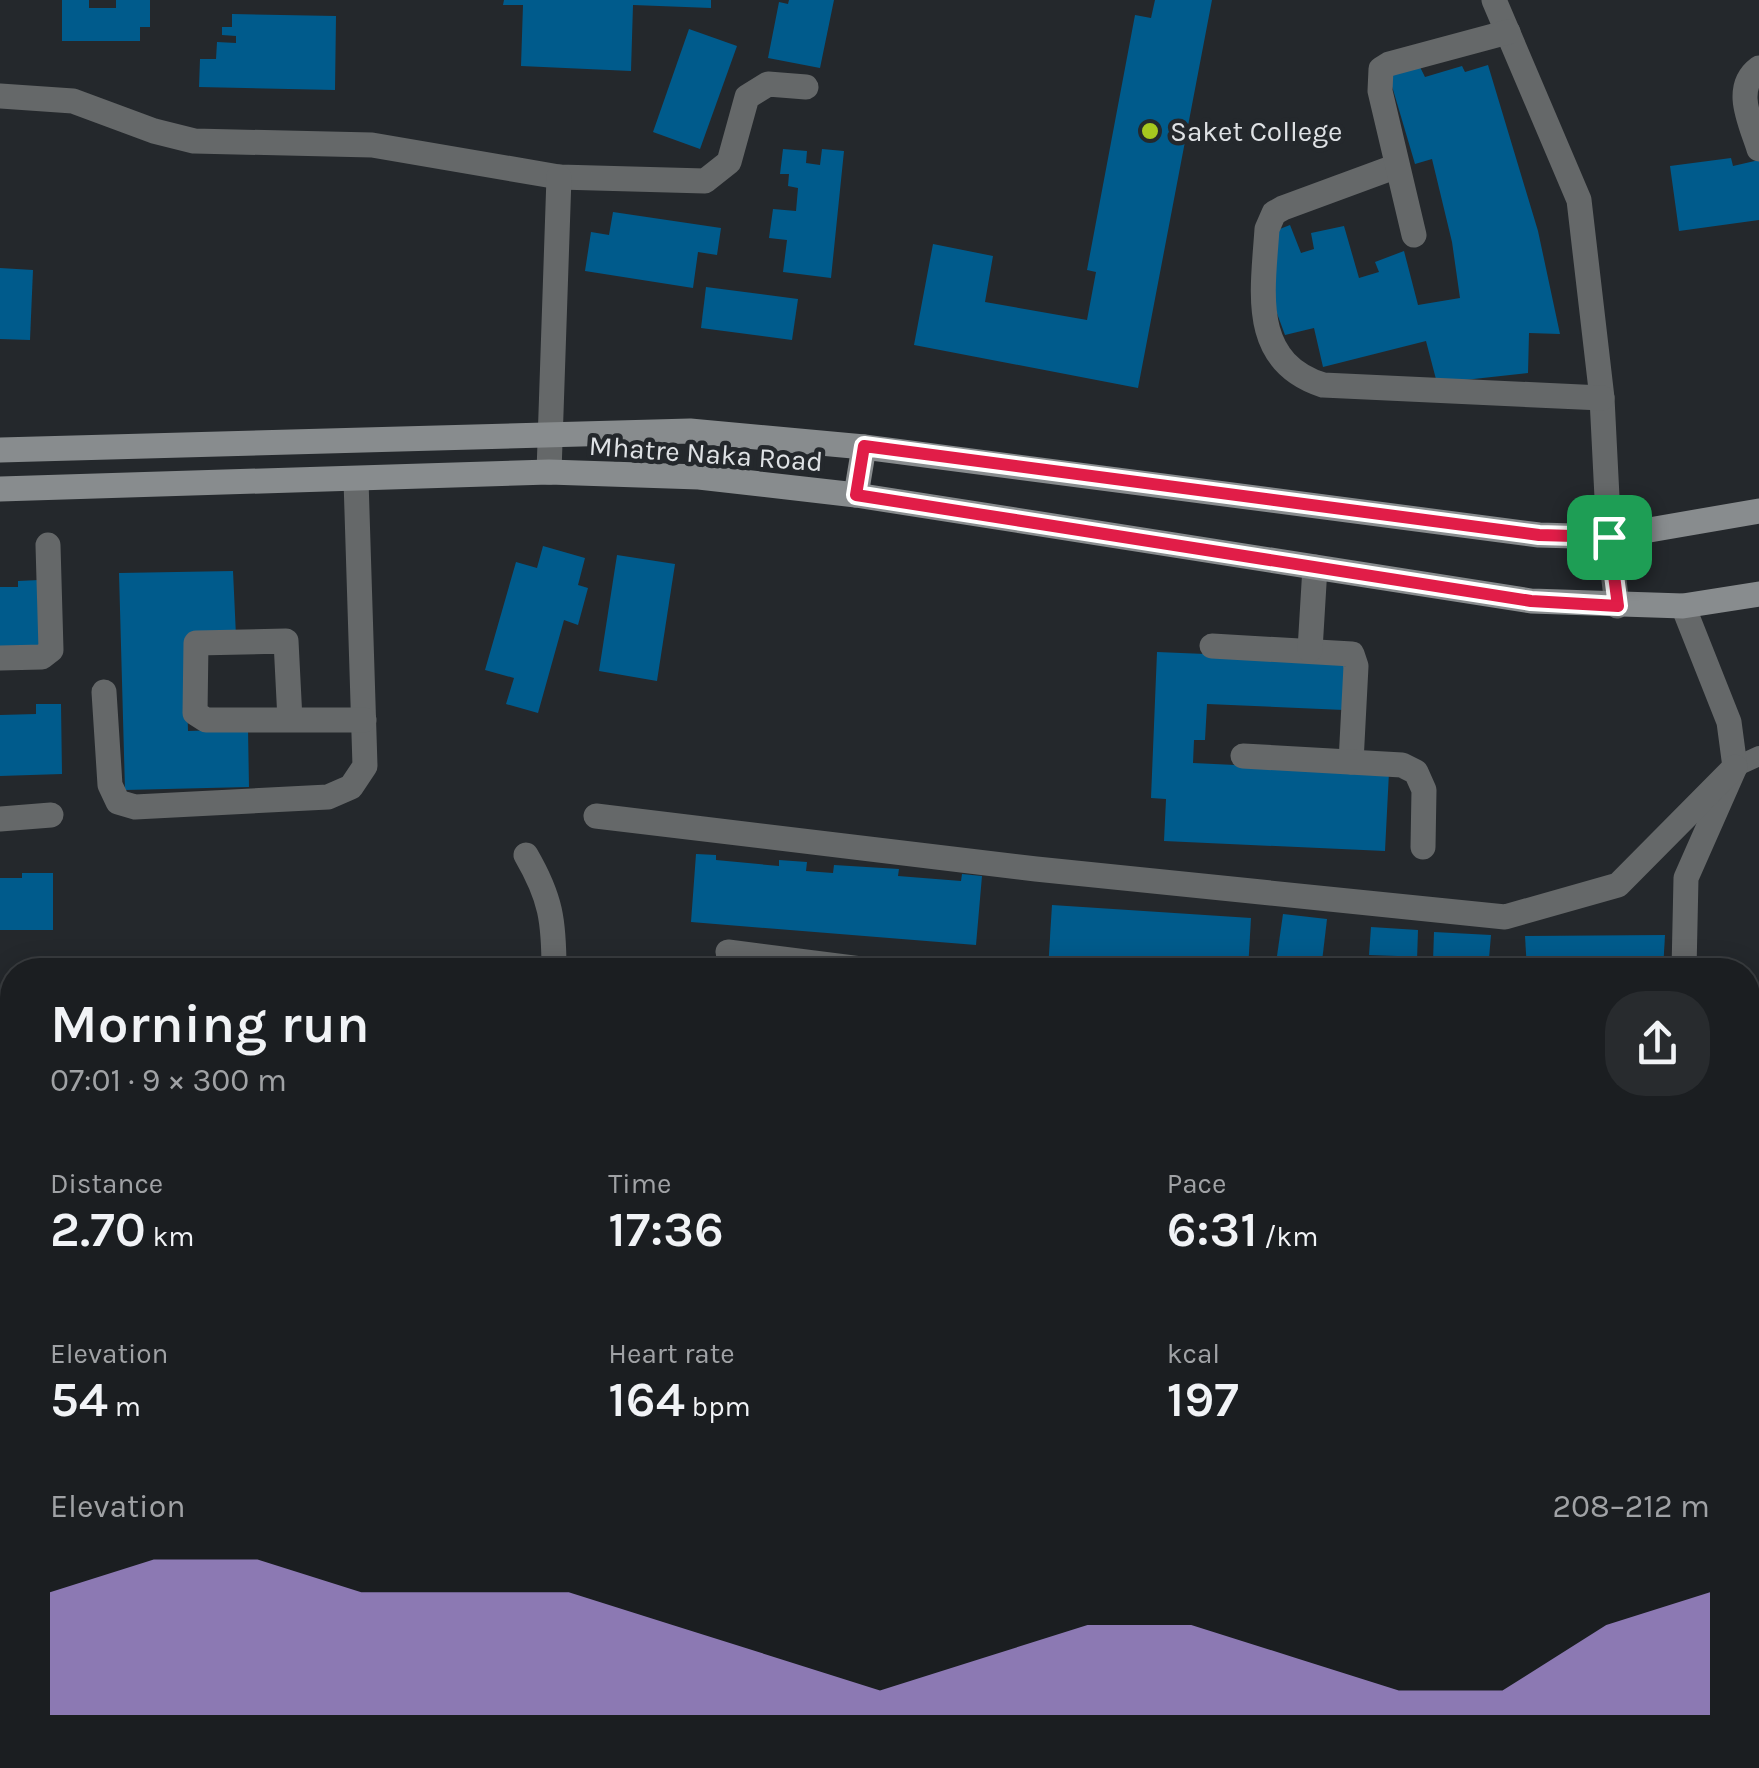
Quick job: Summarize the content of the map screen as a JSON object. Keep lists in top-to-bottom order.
{
  "streets": {
    "street": ["Mhatre Naka Road"]
  },
  "places": ["Saket College"],
  "page": {
    "heading": ["Morning run", "07:01 · 9 × 300 m"],
    "stats": [
      ["Distance", "2.70 km"],
      ["Time", "17:36"],
      ["Pace", "6:31 /km"],
      ["Elevation", "54 m"],
      ["Heart rate", "164 bpm"],
      ["kcal", "197"]
    ],
    "chart": ["Elevation", "208–212 m"]
  }
}
